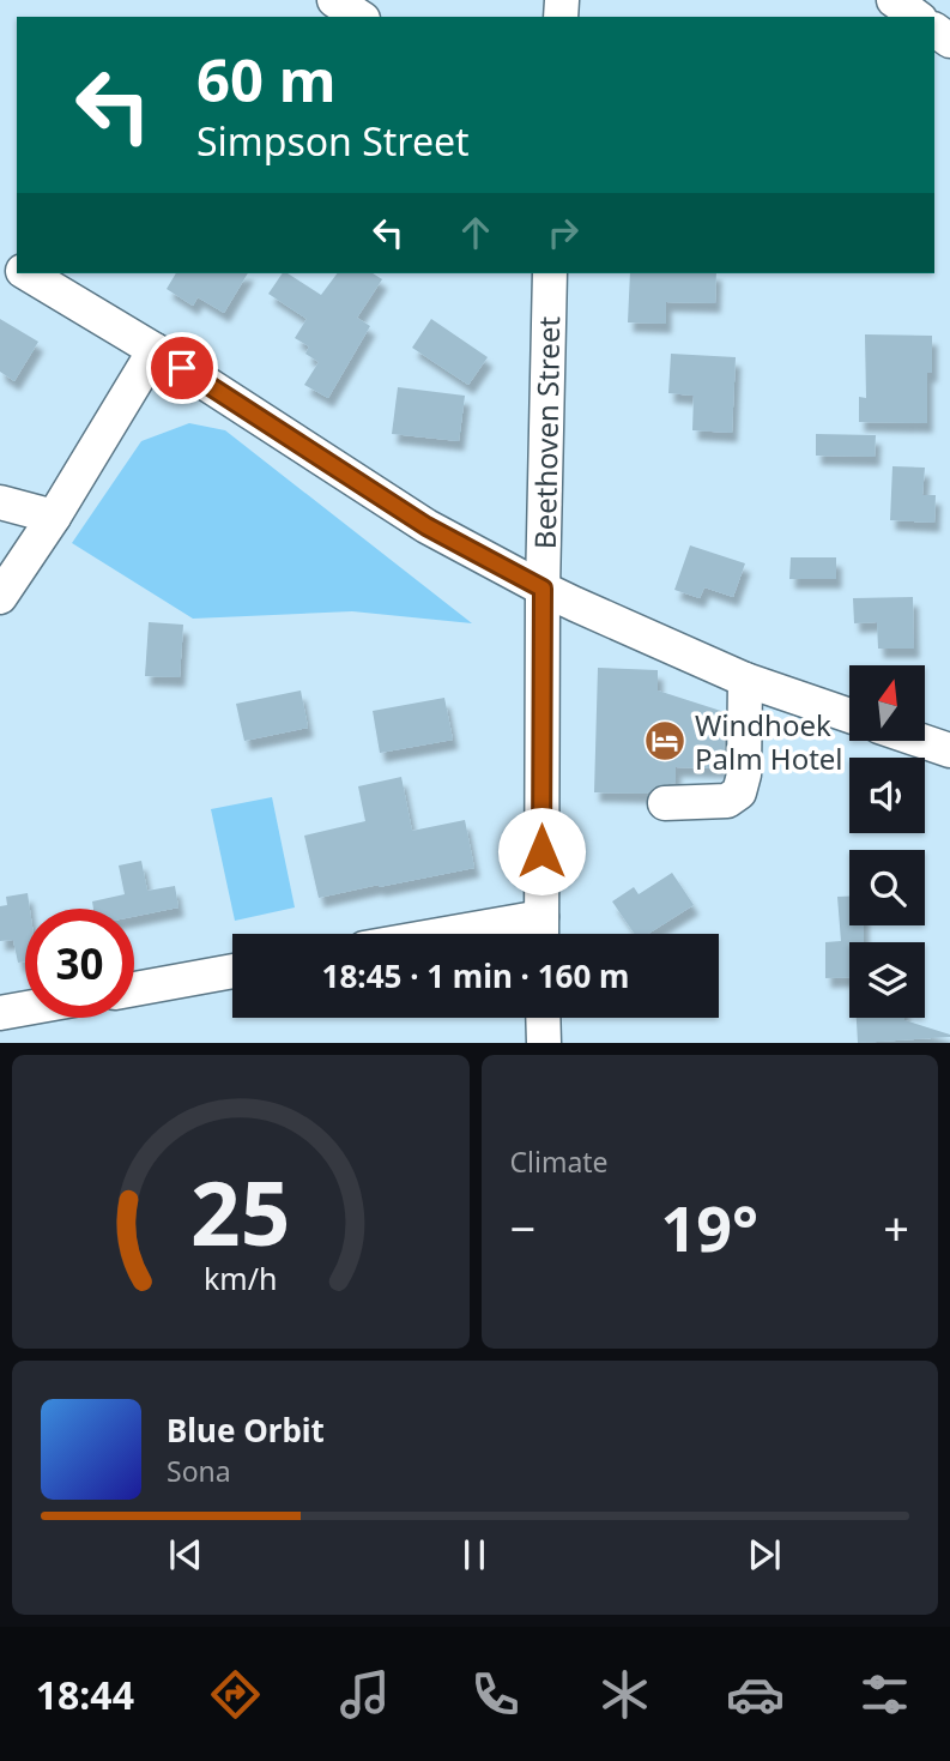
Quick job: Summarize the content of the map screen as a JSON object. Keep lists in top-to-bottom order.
{
  "streets": {
    "street": ["Beethoven Street"]
  },
  "places": {
    "hotel": ["Windhoek Palm Hotel"]
  },
  "north": "top",
  "page": {
    "turn": ["60 m", "Simpson Street"],
    "limit": "30",
    "trip": "18:45 · 1 min · 160 m",
    "tile": "Climate",
    "heat": ["−", "19°", "+"],
    "song": ["Blue Orbit", "Sona"],
    "tabs": "18:44",
    "gauge": ["25", "km/h"]
  }
}
